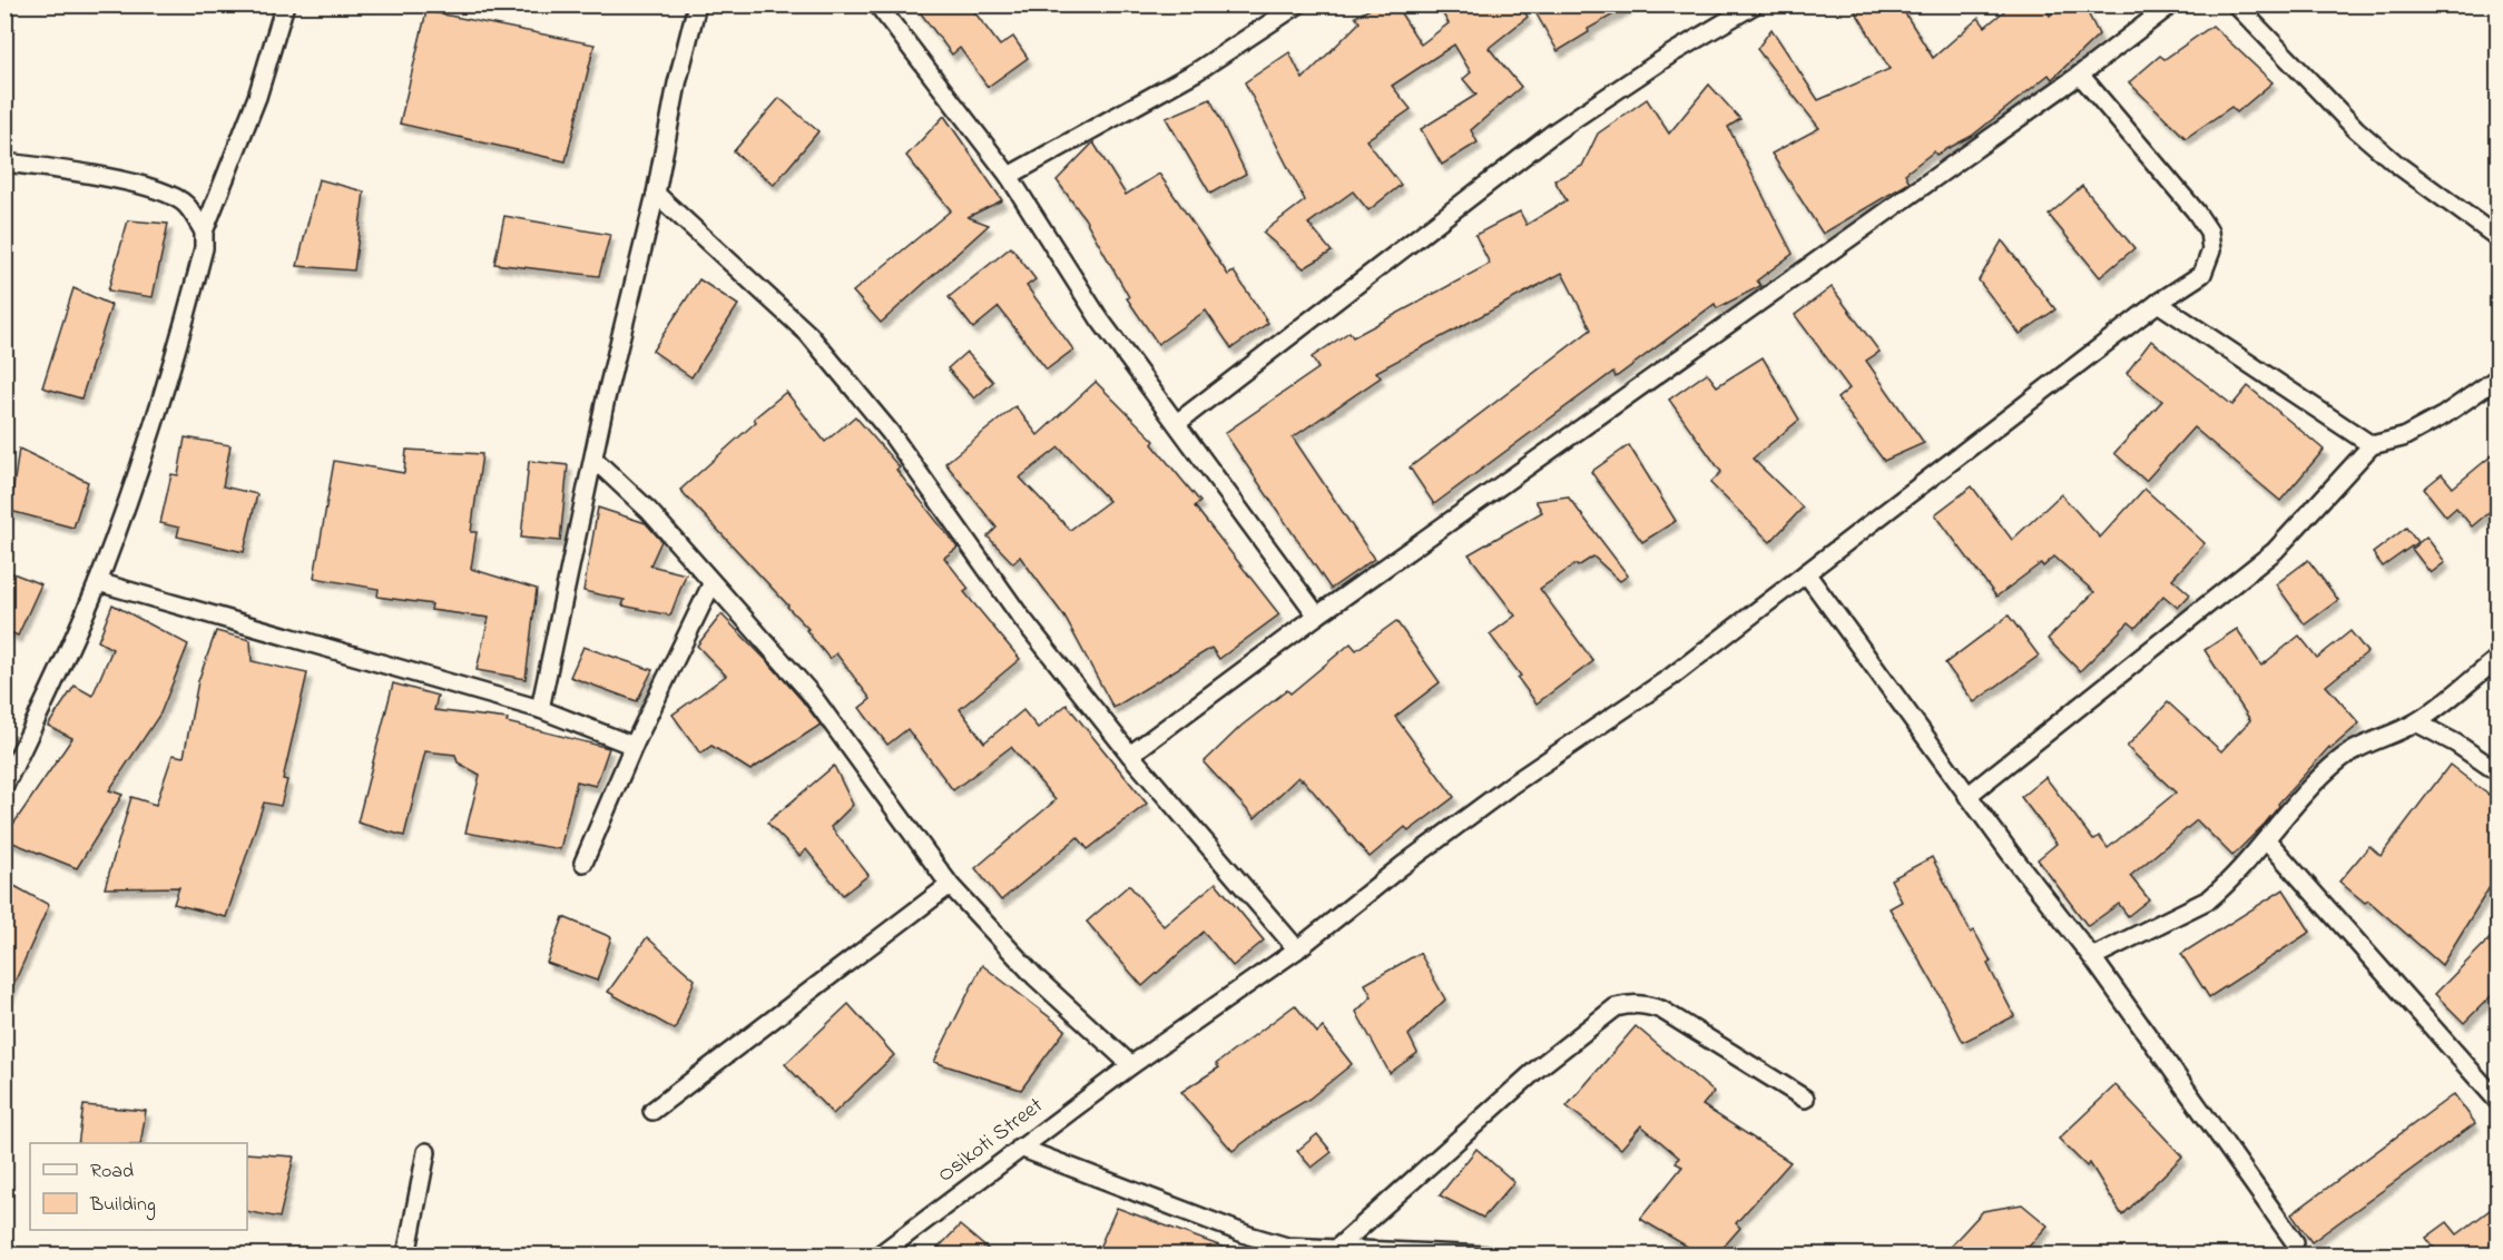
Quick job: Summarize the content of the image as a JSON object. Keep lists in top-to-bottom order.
{
  "streets": {
    "street": ["Osikoti Street"]
  },
  "legend": ["Road", "Building"]
}
